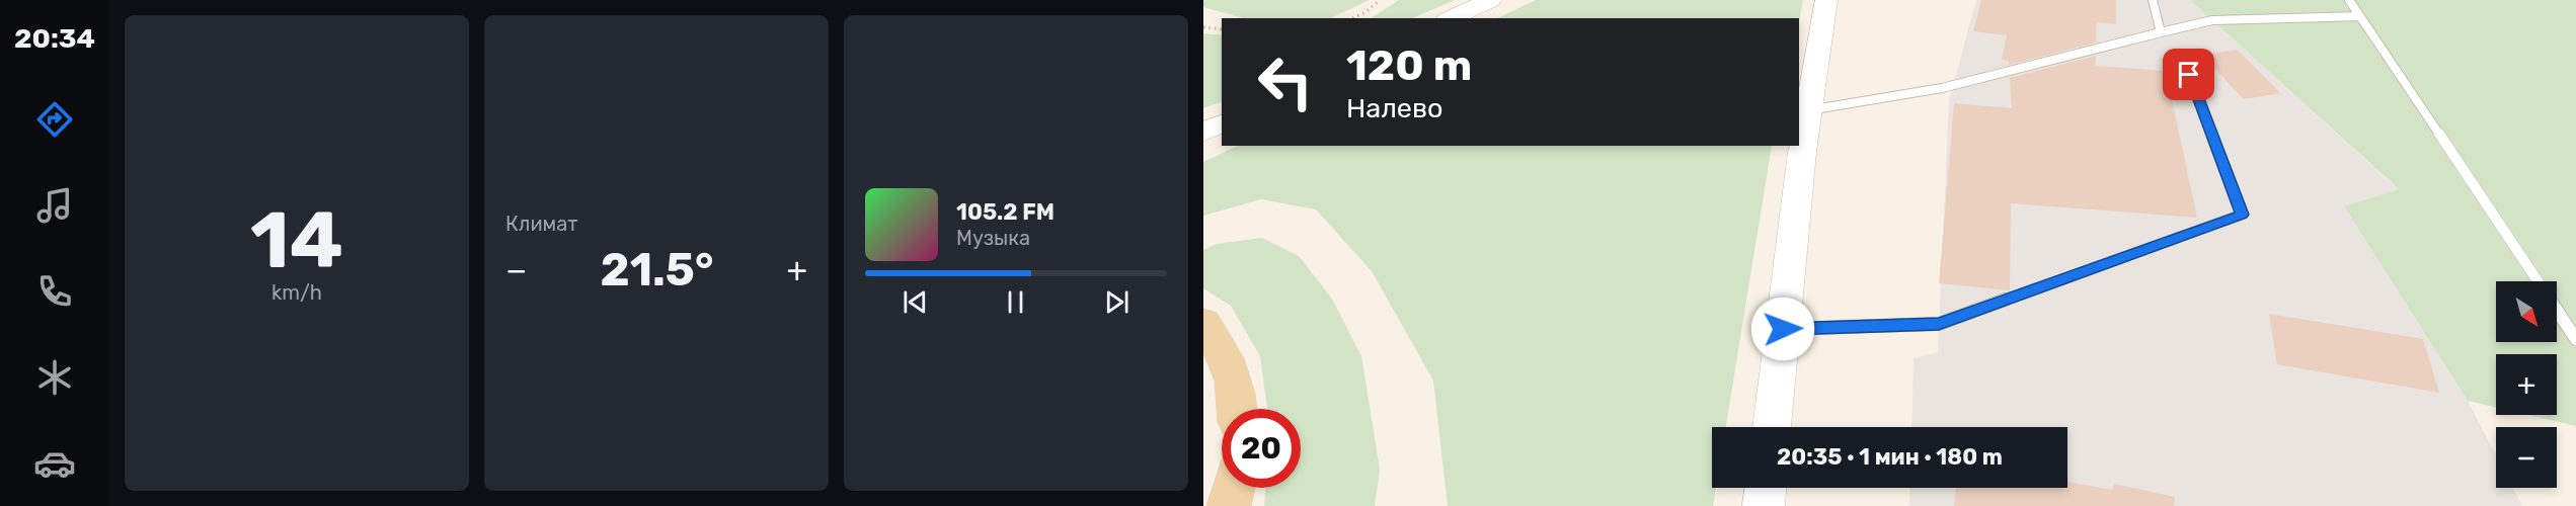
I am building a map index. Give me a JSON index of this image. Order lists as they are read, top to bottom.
{
  "north": "bottom right",
  "page": {
    "tabs": "20:34",
    "tile": [
      ["14", "km/h"],
      "Климат"
    ],
    "turn": ["120 m", "Налево"],
    "song": ["105.2 FM", "Музыка"],
    "heat": ["−", "21.5°", "+"],
    "map_buttons": ["+", "−"],
    "limit": "20",
    "trip": "20:35 · 1 мин · 180 m"
  }
}
